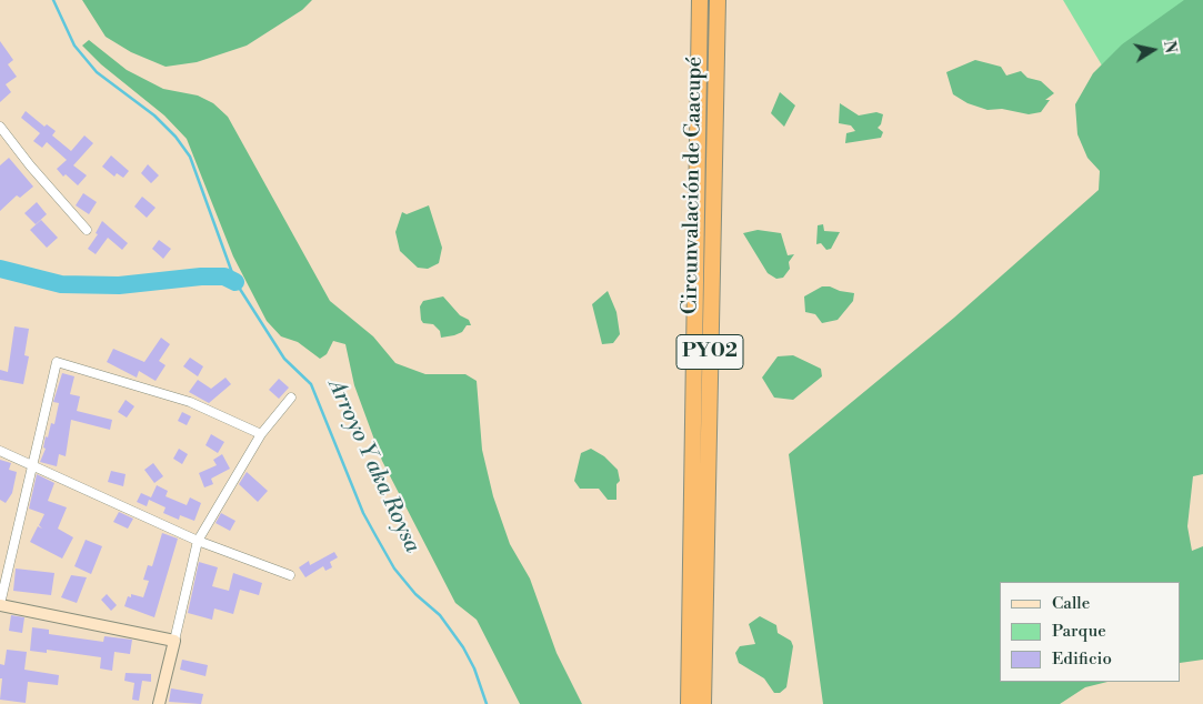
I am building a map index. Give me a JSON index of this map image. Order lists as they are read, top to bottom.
{
  "streets": {
    "highway": ["Circunvalación de Caacupé", "PY02"]
  },
  "water": ["Arroyo Y aka Roysa"],
  "legend": ["Calle", "Parque", "Edificio"],
  "north": "right"
}
